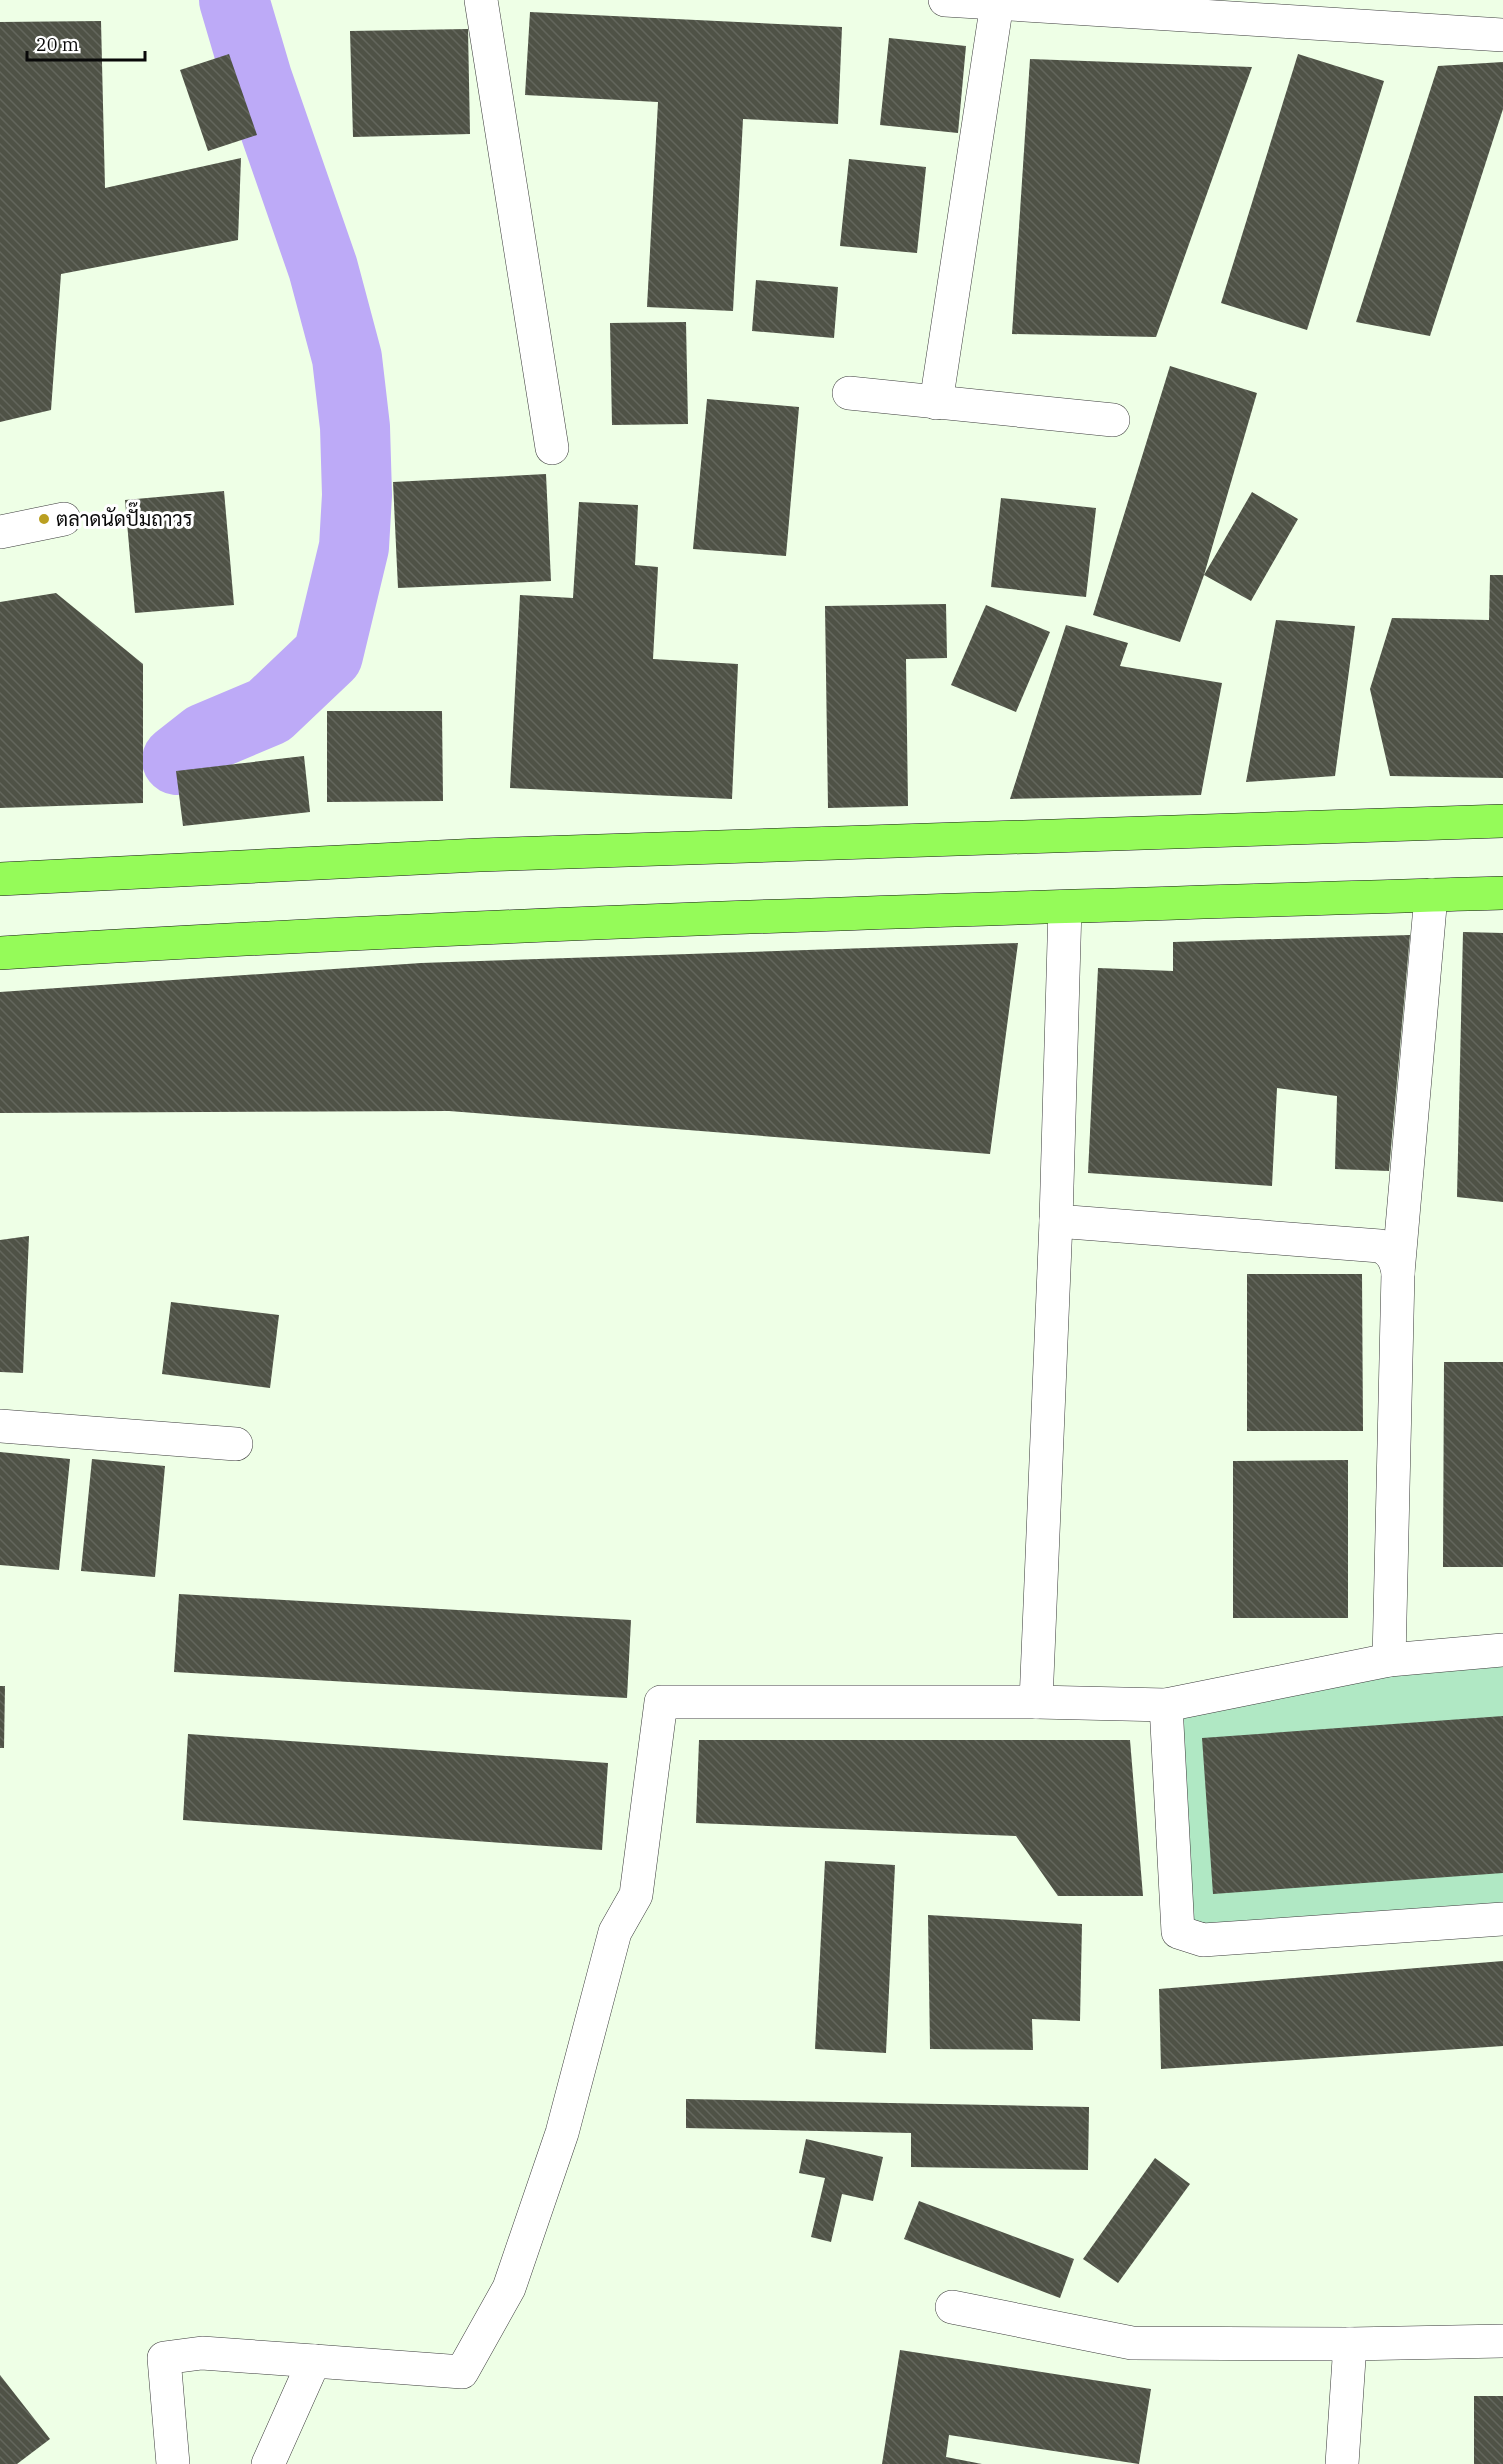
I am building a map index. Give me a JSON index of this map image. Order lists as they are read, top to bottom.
{
  "places": ["ตลาดนัดปั๊มถาวร"],
  "scale_bar": "20 m"
}
